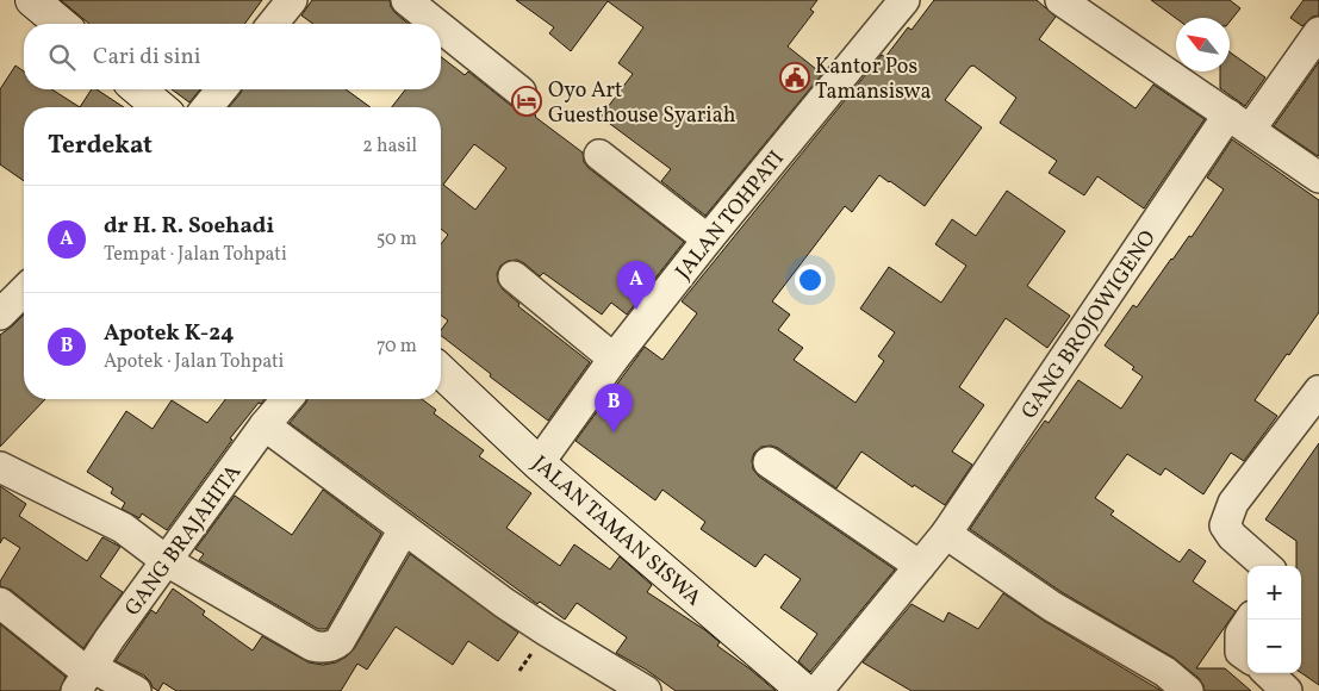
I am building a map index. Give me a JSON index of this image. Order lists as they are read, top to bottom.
{
  "streets": {
    "main road": ["JALAN TAMAN SISWA"],
    "street": ["JALAN TOHPATI", "GANG BROJOWIGENO", "GANG BRAJAHITA"]
  },
  "crossings": [
    ["JALAN TOHPATI", "JALAN TAMAN SISWA"]
  ],
  "places": {
    "public building": ["Kantor Pos Tamansiswa"],
    "hotel": ["Oyo Art Guesthouse Syariah"]
  },
  "north": "top left",
  "page": {
    "search": "Cari di sini",
    "heading": ["Terdekat", "2 hasil"],
    "list": [
      {
        "mark": "A",
        "name": "dr H. R. Soehadi",
        "note": "Tempat · Jalan Tohpati",
        "value": "50 m"
      },
      {
        "mark": "B",
        "name": "Apotek K-24",
        "note": "Apotek · Jalan Tohpati",
        "value": "70 m"
      }
    ],
    "pins": ["A", "B"],
    "map_buttons": ["+", "−"]
  }
}
